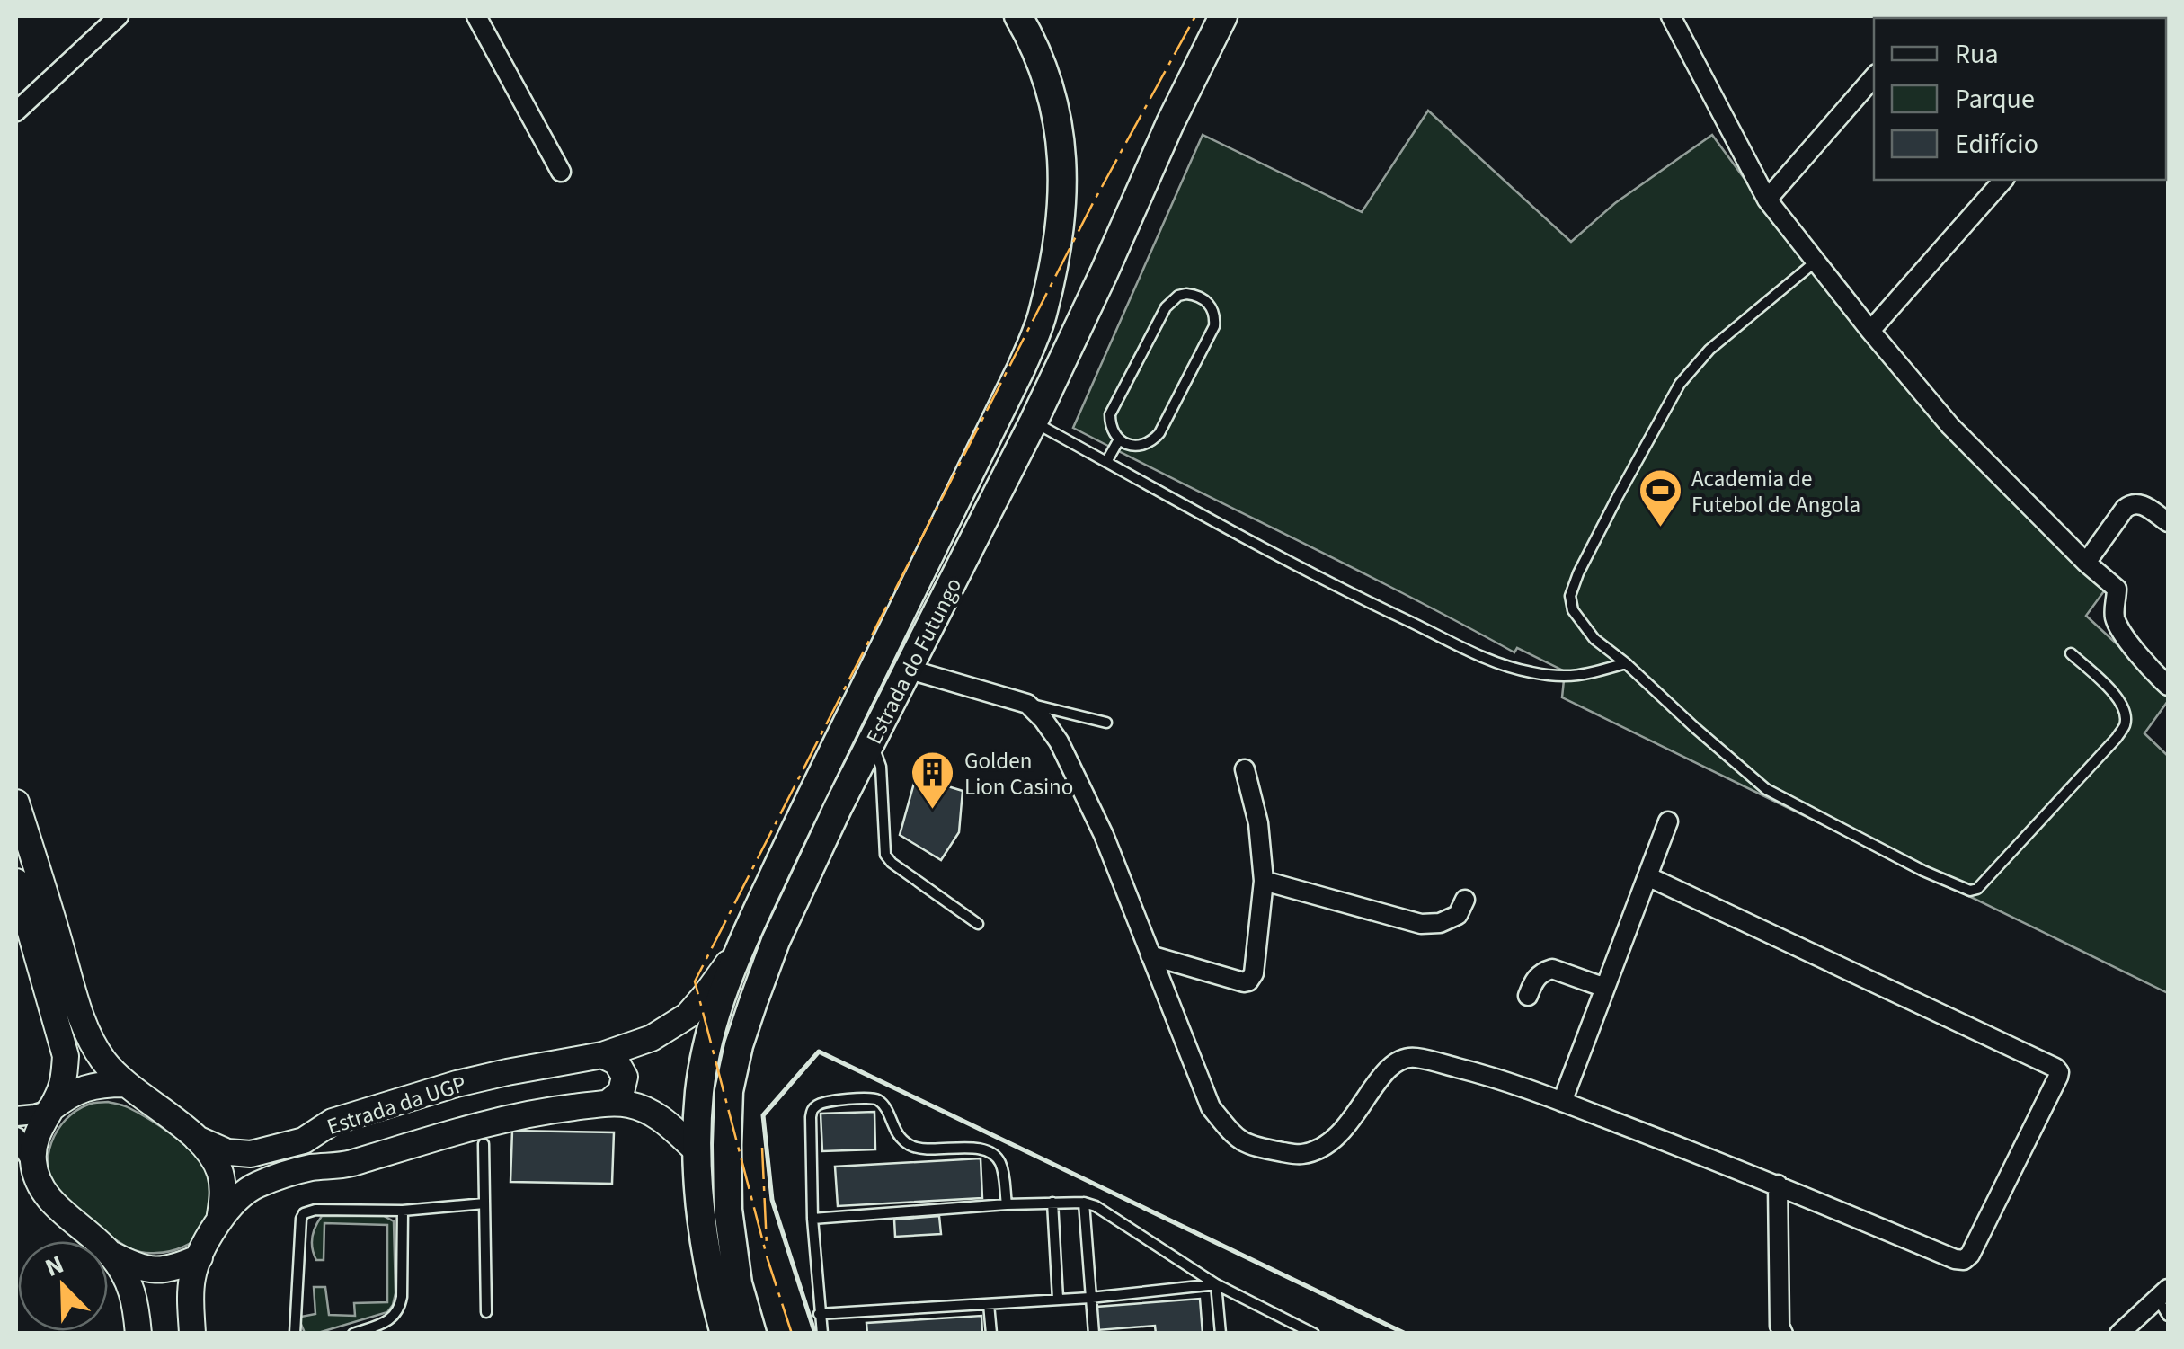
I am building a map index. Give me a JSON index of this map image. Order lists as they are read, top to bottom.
{
  "streets": {
    "main road": ["Estrada do Futungo", "Estrada da UGP"]
  },
  "crossings": [
    ["Estrada do Futungo", "Estrada da UGP"]
  ],
  "places": {
    "sports": ["Academia de Futebol de Angola"],
    "building": ["Golden Lion Casino"]
  },
  "legend": ["Rua", "Parque", "Edifício"],
  "north": "top left"
}
